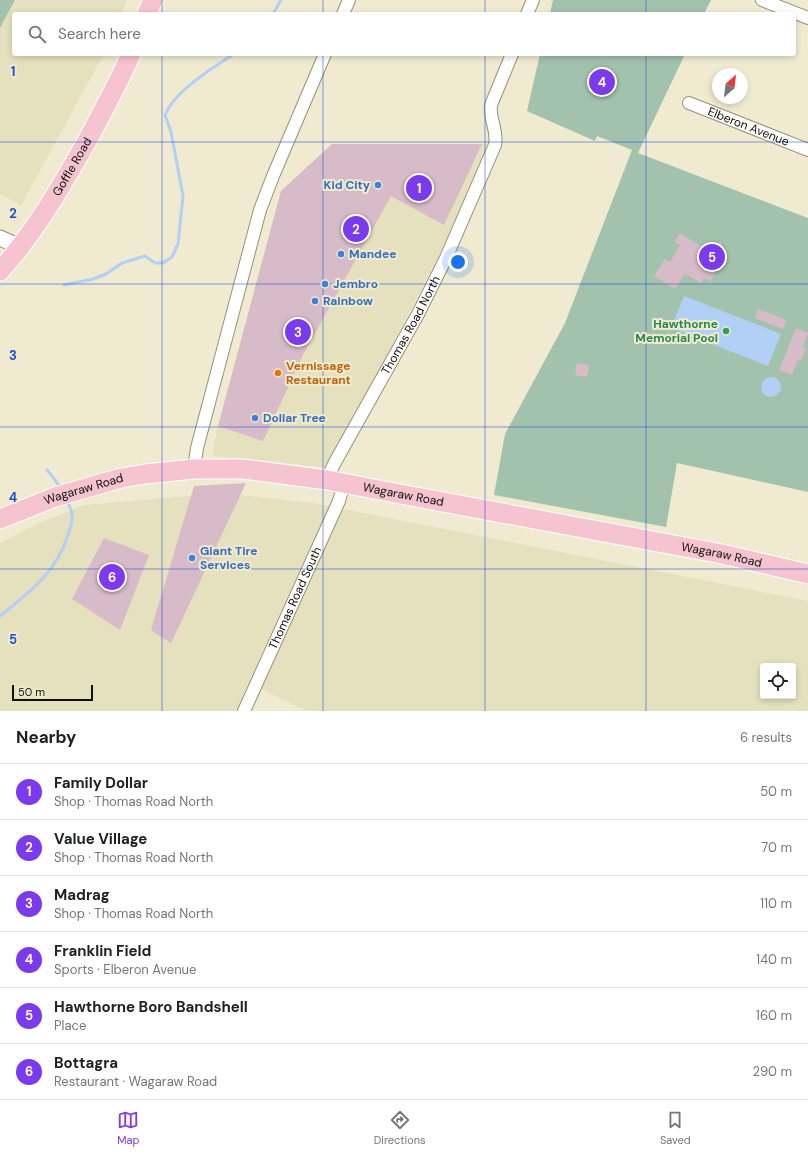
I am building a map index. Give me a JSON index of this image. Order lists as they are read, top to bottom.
{
  "streets": {
    "main road": ["Goffle Road", "Wagaraw Road"],
    "street": ["Elberon Avenue", "Thomas Road North", "Thomas Road South"]
  },
  "crossings": [
    ["Thomas Road North", "Wagaraw Road"],
    ["Thomas Road North", "Thomas Road South"],
    ["Wagaraw Road", "Thomas Road South"]
  ],
  "places": [
    "Kid City",
    "Mandee",
    "Jembro",
    "Rainbow",
    "Hawthorne Memorial Pool",
    "Vernissage Restaurant",
    "Dollar Tree",
    "Giant Tire Services"
  ],
  "scale_bar": "50 m",
  "north": "top right",
  "page": {
    "search": "Search here",
    "pins": [
      "4",
      "1",
      "2",
      "5",
      "3",
      "6"
    ],
    "scale": "50 m",
    "heading": ["Nearby", "6 results"],
    "list": [
      {
        "mark": "1",
        "name": "Family Dollar",
        "note": "Shop · Thomas Road North",
        "value": "50 m"
      },
      {
        "mark": "2",
        "name": "Value Village",
        "note": "Shop · Thomas Road North",
        "value": "70 m"
      },
      {
        "mark": "3",
        "name": "Madrag",
        "note": "Shop · Thomas Road North",
        "value": "110 m"
      },
      {
        "mark": "4",
        "name": "Franklin Field",
        "note": "Sports · Elberon Avenue",
        "value": "140 m"
      },
      {
        "mark": "5",
        "name": "Hawthorne Boro Bandshell",
        "note": "Place",
        "value": "160 m"
      },
      {
        "mark": "6",
        "name": "Bottagra",
        "note": "Restaurant · Wagaraw Road",
        "value": "290 m"
      }
    ],
    "nav": ["Map", "Directions", "Saved"]
  },
  "grid": {
    "rows": [
      "1",
      "2",
      "3",
      "4",
      "5"
    ]
  }
}
